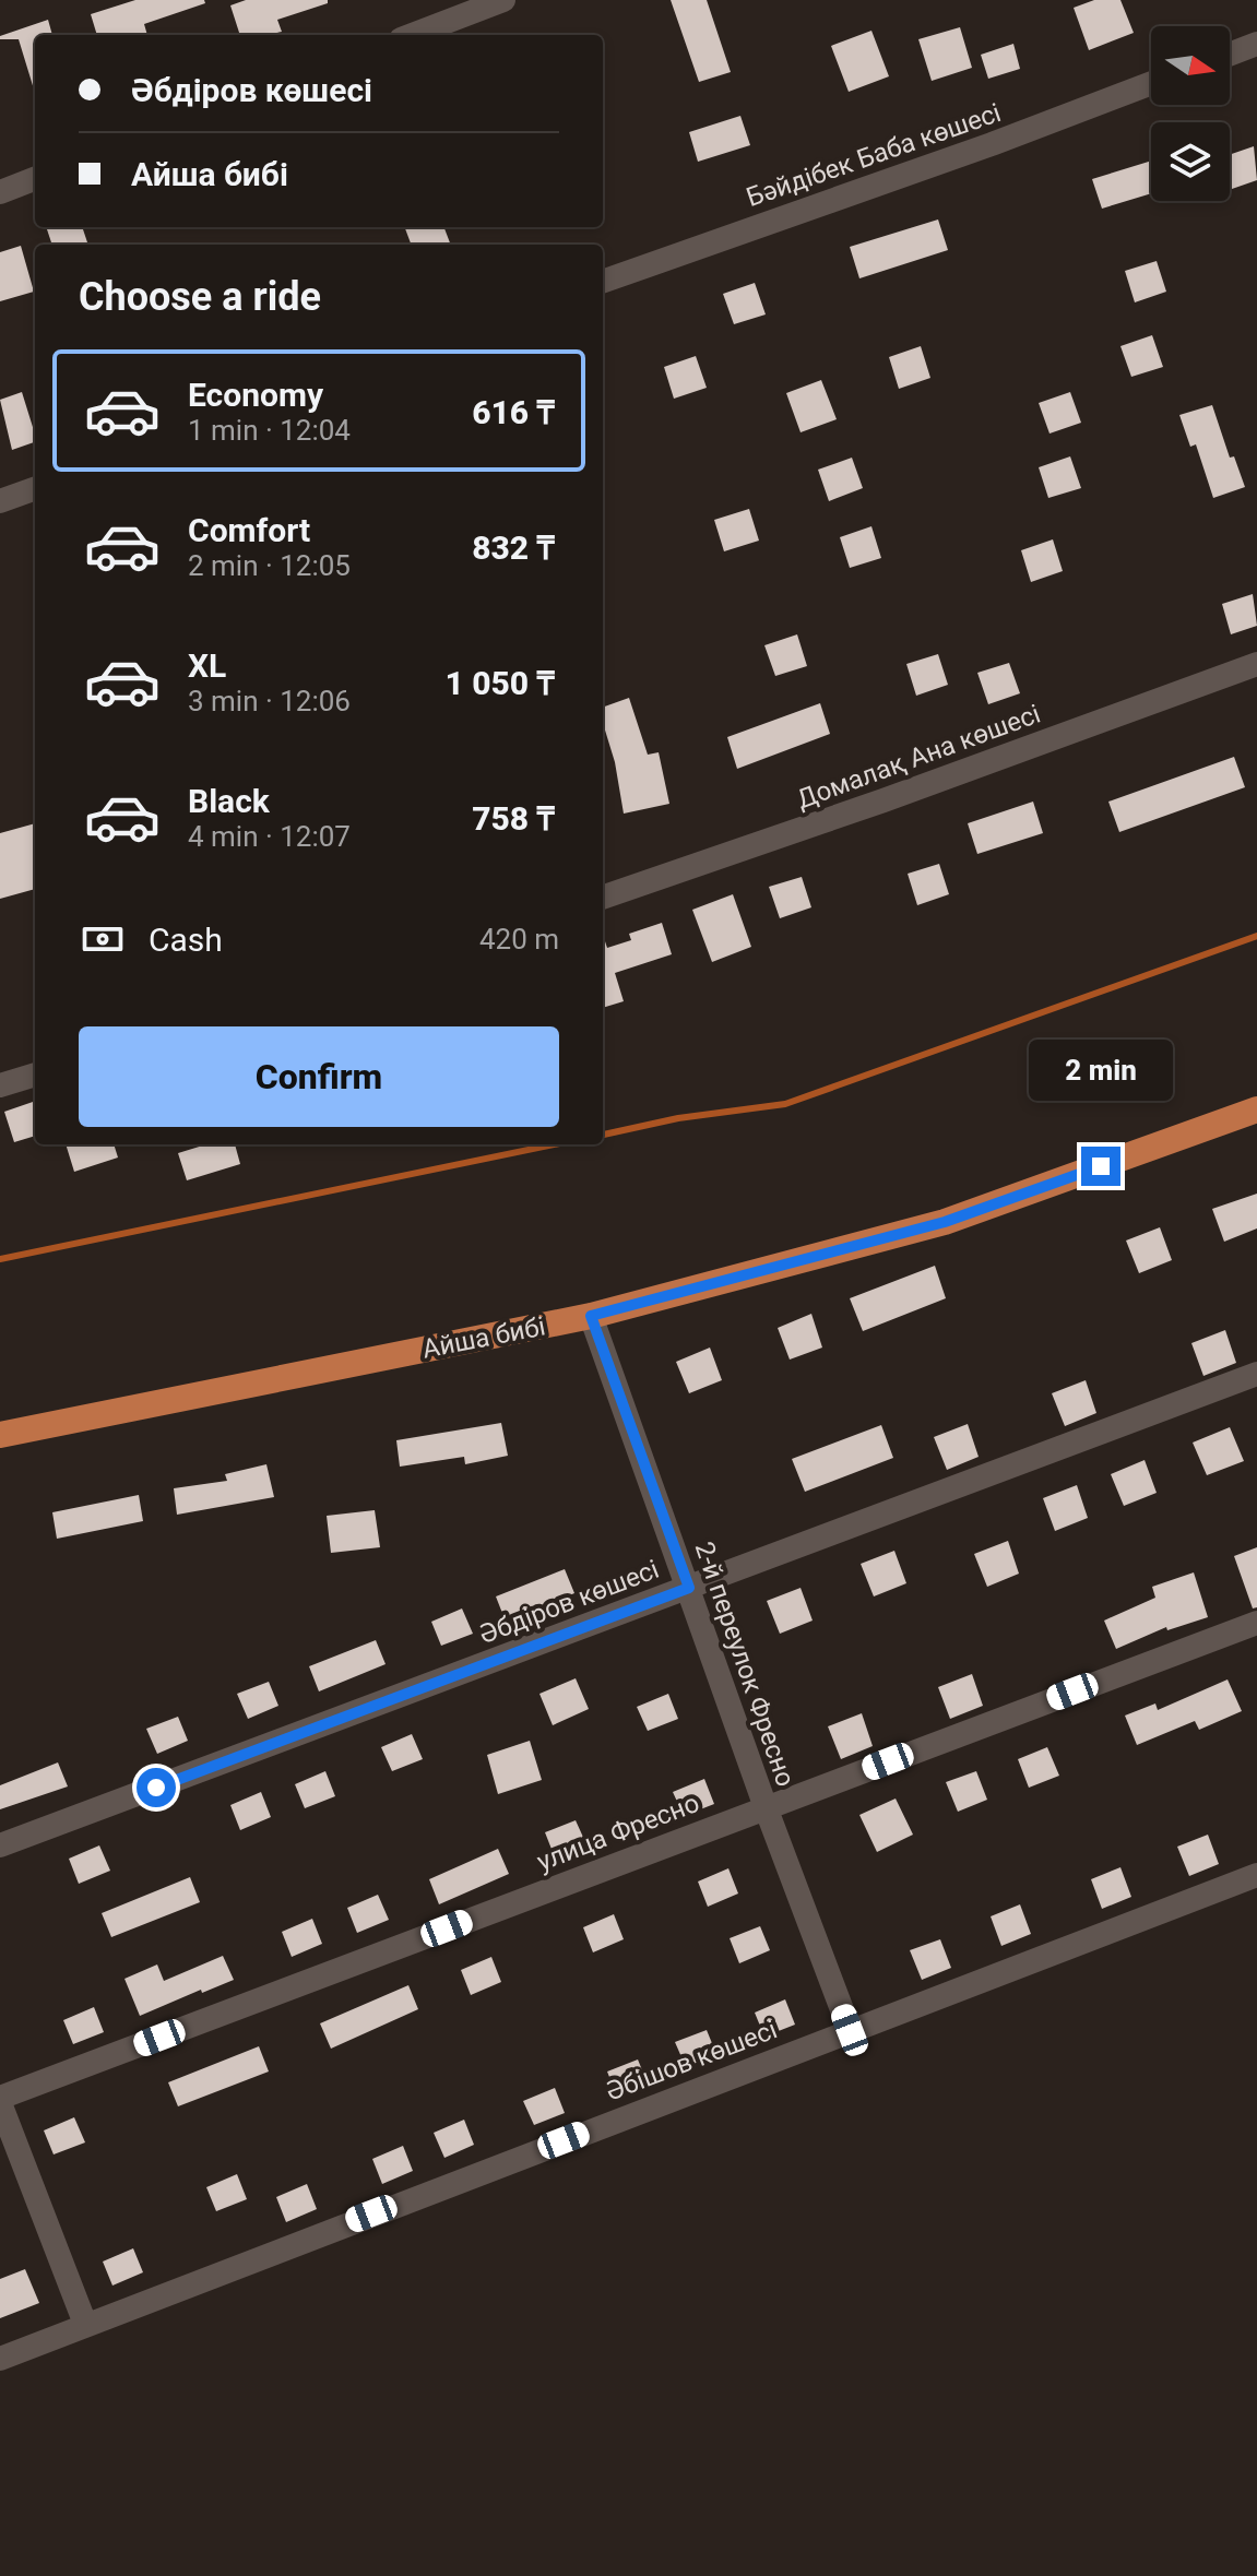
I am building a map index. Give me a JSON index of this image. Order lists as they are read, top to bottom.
{
  "streets": {
    "main road": ["Айша бибі"],
    "street": [
      "Бәйдібек Баба көшесі",
      "Домалақ Ана көшесі",
      "Әбдіров көшесі",
      "2-й переулок Фресно",
      "улица Фресно",
      "Әбішов көшесі"
    ]
  },
  "crossings": [
    ["Айша бибі", "2-й переулок Фресно"],
    ["Әбдіров көшесі", "2-й переулок Фресно"],
    ["2-й переулок Фресно", "улица Фресно"],
    ["2-й переулок Фресно", "Әбішов көшесі"]
  ],
  "north": "right",
  "page": {
    "banner": ["Әбдіров көшесі", "Айша бибі"],
    "heading": "Choose a ride",
    "list": [
      {
        "name": "Economy",
        "note": "1 min · 12:04",
        "value": "616 ₸"
      },
      {
        "name": "Comfort",
        "note": "2 min · 12:05",
        "value": "832 ₸"
      },
      {
        "name": "XL",
        "note": "3 min · 12:06",
        "value": "1 050 ₸"
      },
      {
        "name": "Black",
        "note": "4 min · 12:07",
        "value": "758 ₸"
      }
    ],
    "pay": ["Cash", "420 m"],
    "buttons": "Confirm",
    "bubble": "2 min"
  }
}
